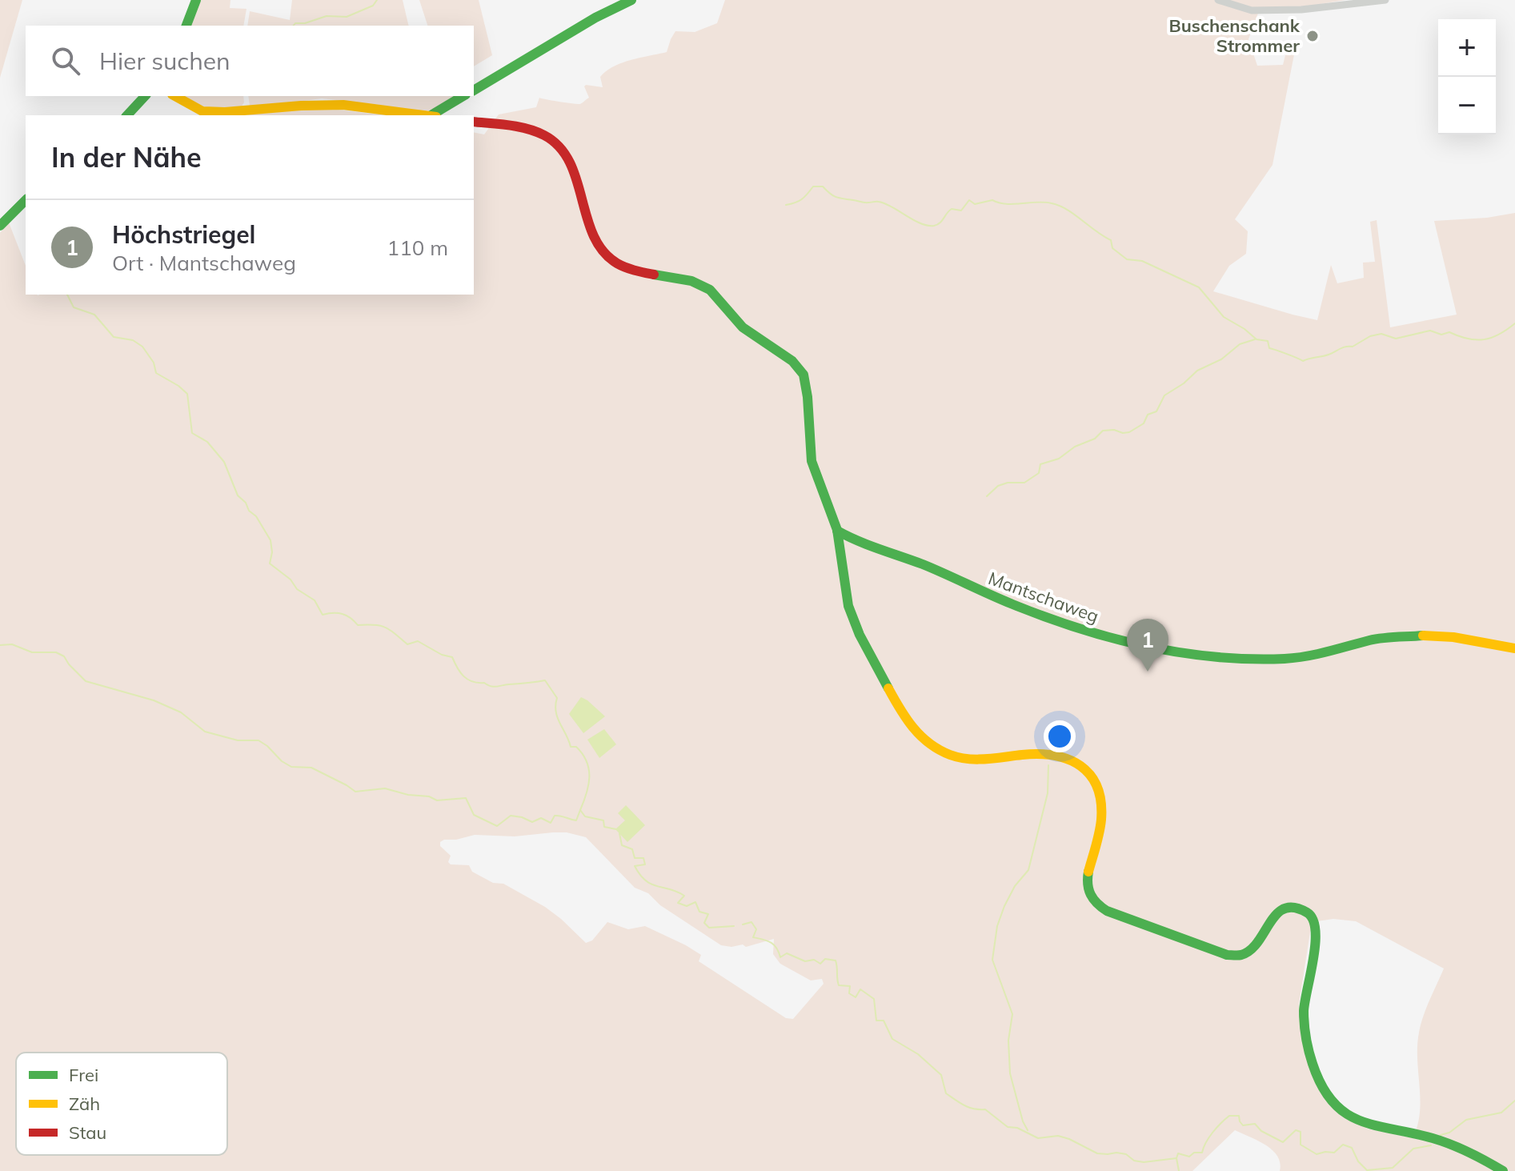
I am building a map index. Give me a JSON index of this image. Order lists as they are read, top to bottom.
{
  "streets": {
    "street": ["Mantschaweg"]
  },
  "places": ["Buschenschank Strommer"],
  "legend": ["Frei", "Zäh", "Stau"],
  "page": {
    "map_buttons": ["+", "−"],
    "search": "Hier suchen",
    "heading": "In der Nähe",
    "list": [
      {
        "mark": "1",
        "name": "Höchstriegel",
        "note": "Ort · Mantschaweg",
        "value": "110 m"
      }
    ],
    "pins": "1"
  }
}
